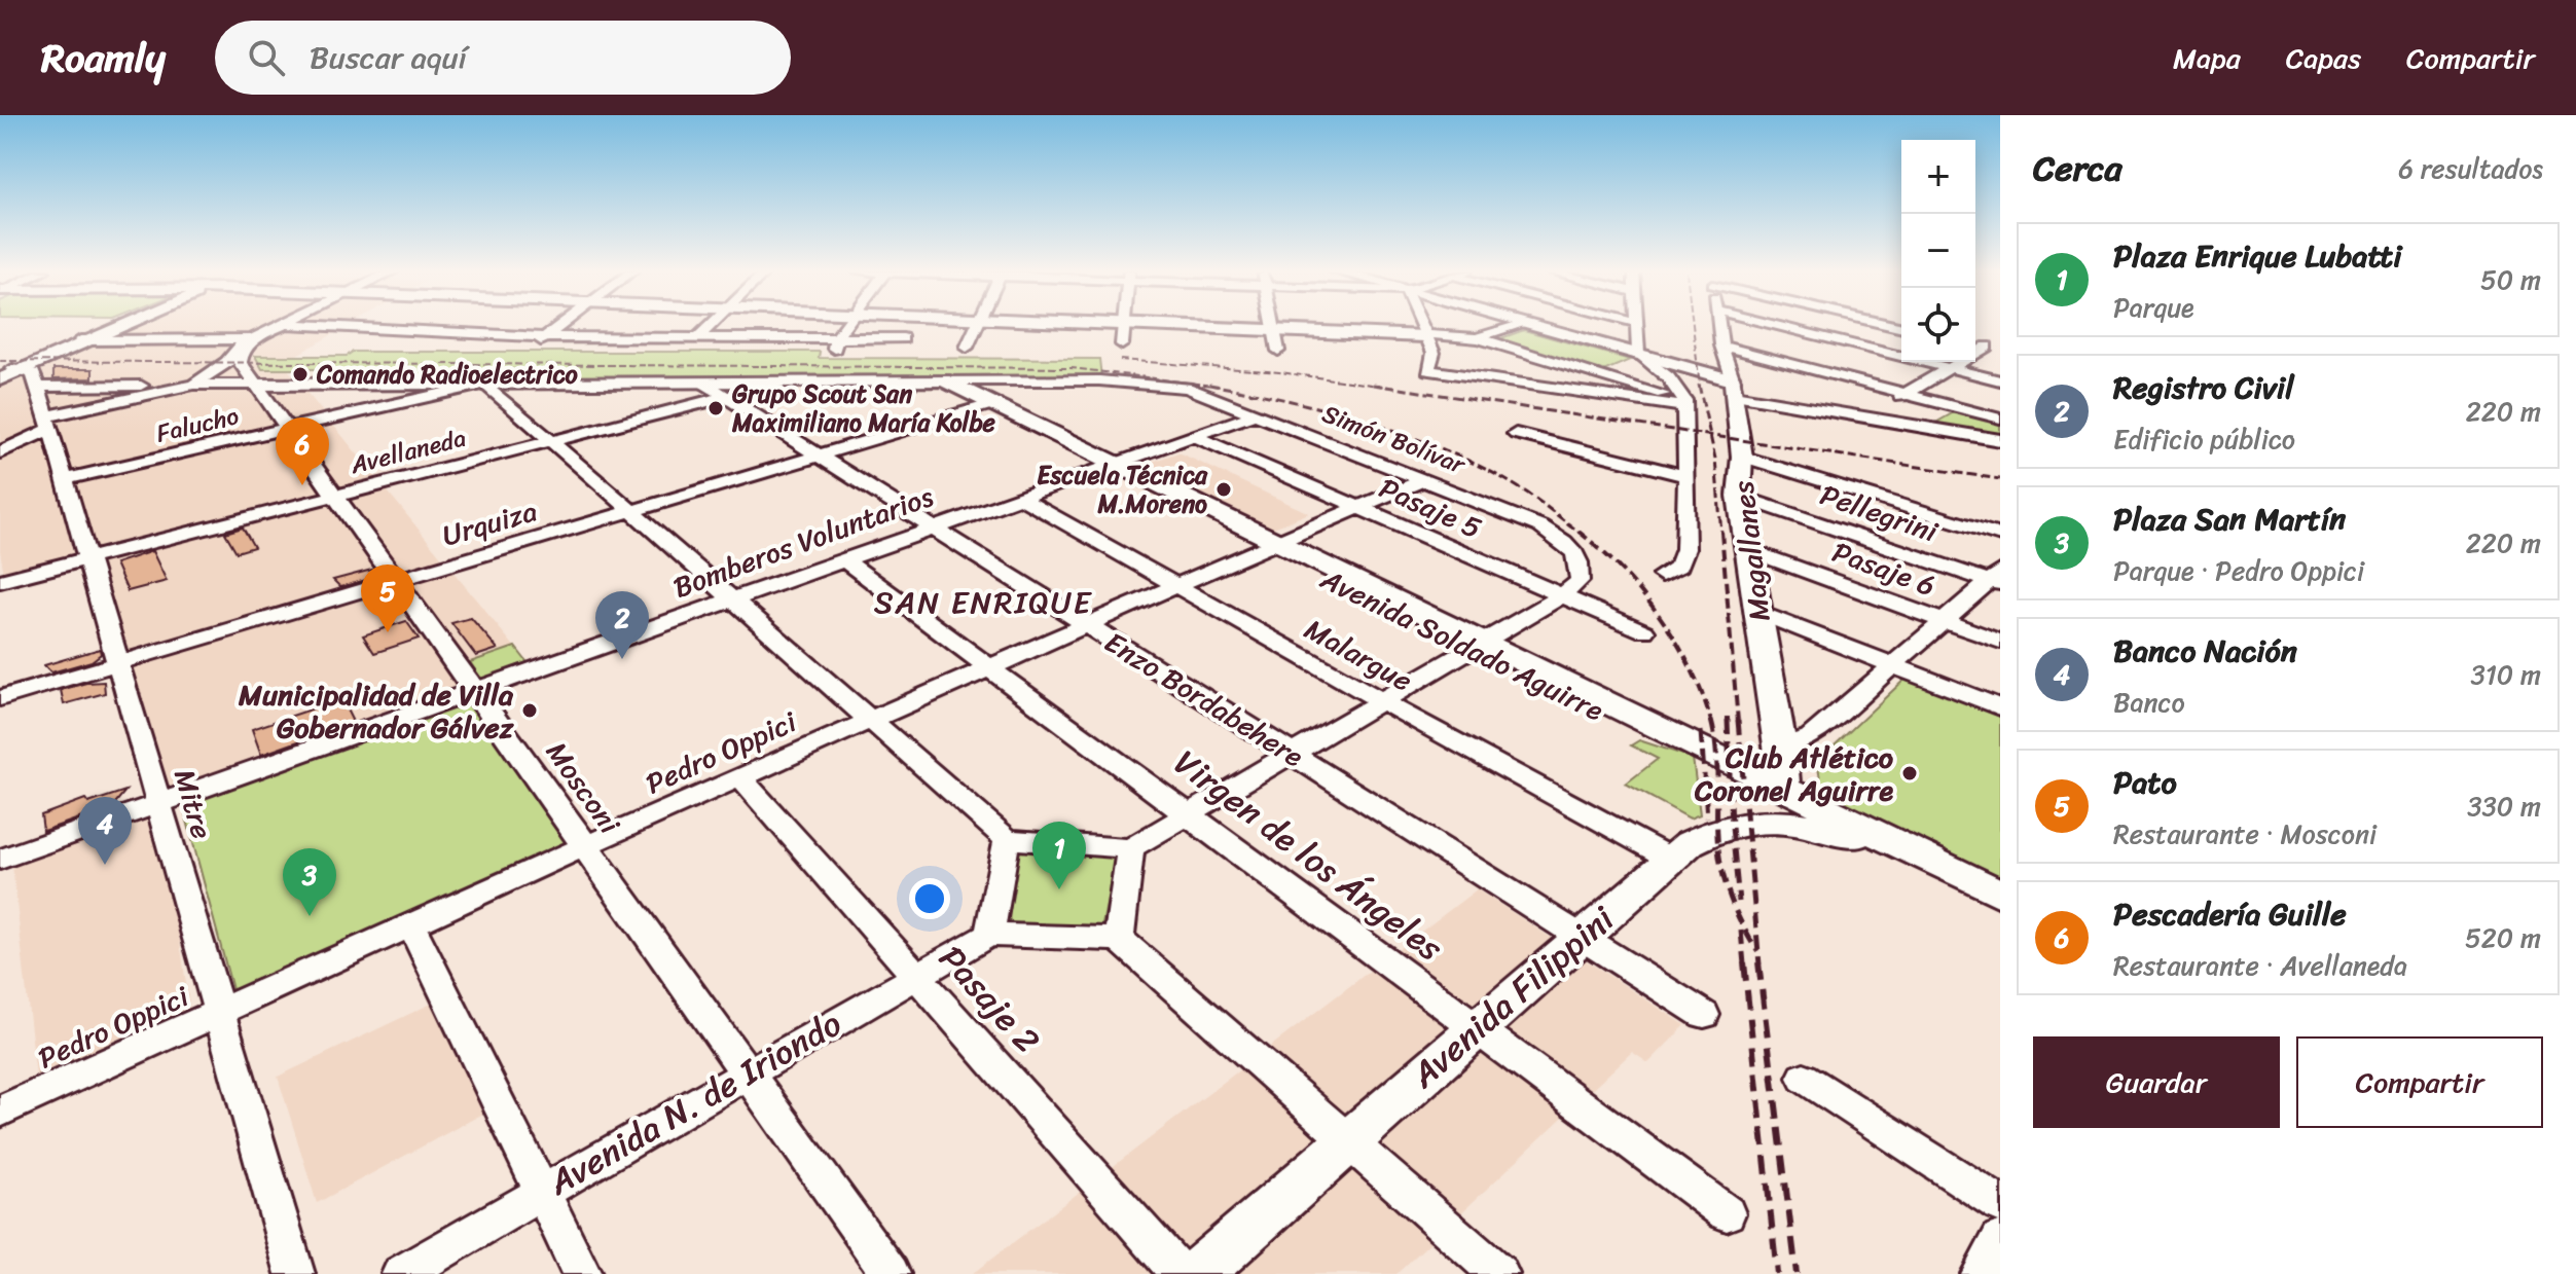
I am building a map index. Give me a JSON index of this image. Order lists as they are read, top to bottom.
{
  "streets": {
    "main road": ["Magallanes", "Avenida Soldado Aguirre", "Avenida Filippini"],
    "street": [
      "Falucho",
      "Simón Bolívar",
      "Avellaneda",
      "Pasaje 5",
      "Pellegrini",
      "Urquiza",
      "Bomberos Voluntarios",
      "Pasaje 6",
      "Malargue",
      "Enzo Bordabehere",
      "Pedro Oppici",
      "Mosconi",
      "Mitre",
      "Virgen de los Ángeles",
      "Pasaje 2",
      "Avenida N. de Iriondo"
    ]
  },
  "crossings": [
    ["Falucho", "Mosconi"],
    ["Falucho", "Mitre"],
    ["Simón Bolívar", "Pasaje 5"],
    ["Simón Bolívar", "Bomberos Voluntarios"],
    ["Simón Bolívar", "Avenida Soldado Aguirre"],
    ["Simón Bolívar", "Pedro Oppici"],
    ["Avellaneda", "Enzo Bordabehere"],
    ["Avellaneda", "Mosconi"],
    ["Avellaneda", "Mitre"],
    ["Pasaje 5", "Bomberos Voluntarios"],
    ["Pasaje 5", "Pedro Oppici"],
    ["Pellegrini", "Magallanes"],
    ["Urquiza", "Avenida Soldado Aguirre"],
    ["Urquiza", "Enzo Bordabehere"],
    ["Urquiza", "Mosconi"],
    ["Urquiza", "Mitre"],
    ["Bomberos Voluntarios", "Avenida Soldado Aguirre"],
    ["Bomberos Voluntarios", "Malargue"],
    ["Bomberos Voluntarios", "Enzo Bordabehere"],
    ["Bomberos Voluntarios", "Mosconi"],
    ["Bomberos Voluntarios", "Mitre"],
    ["Bomberos Voluntarios", "Virgen de los Ángeles"],
    ["Magallanes", "Pasaje 6"],
    ["Magallanes", "Avenida Soldado Aguirre"],
    ["Avenida Soldado Aguirre", "Pedro Oppici"],
    ["Avenida Soldado Aguirre", "Avenida Filippini"],
    ["Malargue", "Pedro Oppici"],
    ["Malargue", "Avenida Filippini"],
    ["Enzo Bordabehere", "Pedro Oppici"],
    ["Enzo Bordabehere", "Avenida Filippini"],
    ["Pedro Oppici", "Mosconi"],
    ["Pedro Oppici", "Mitre"],
    ["Pedro Oppici", "Virgen de los Ángeles"],
    ["Pedro Oppici", "Pasaje 2"],
    ["Mosconi", "Avenida N. de Iriondo"],
    ["Virgen de los Ángeles", "Avenida Filippini"],
    ["Pasaje 2", "Avenida N. de Iriondo"]
  ],
  "districts": ["SAN ENRIQUE"],
  "places": [
    "Comando Radioelectrico",
    "Grupo Scout San Maximiliano María Kolbe",
    "Escuela Técnica M.Moreno",
    "Municipalidad de Villa Gobernador Gálvez",
    "Club Atlético Coronel Aguirre"
  ],
  "page": {
    "header": "Roamly",
    "search": "Buscar aquí",
    "nav": ["Mapa", "Capas", "Compartir"],
    "heading": ["Cerca", "6 resultados"],
    "map_buttons": ["+", "−"],
    "list": [
      {
        "mark": "1",
        "name": "Plaza Enrique Lubatti",
        "note": "Parque",
        "value": "50 m"
      },
      {
        "mark": "2",
        "name": "Registro Civil",
        "note": "Edificio público",
        "value": "220 m"
      },
      {
        "mark": "3",
        "name": "Plaza San Martín",
        "note": "Parque · Pedro Oppici",
        "value": "220 m"
      },
      {
        "mark": "4",
        "name": "Banco Nación",
        "note": "Banco",
        "value": "310 m"
      },
      {
        "mark": "5",
        "name": "Pato",
        "note": "Restaurante · Mosconi",
        "value": "330 m"
      },
      {
        "mark": "6",
        "name": "Pescadería Guille",
        "note": "Restaurante · Avellaneda",
        "value": "520 m"
      }
    ],
    "pins": [
      "6",
      "5",
      "2",
      "4",
      "1",
      "3"
    ],
    "buttons": ["Guardar", "Compartir"]
  }
}
